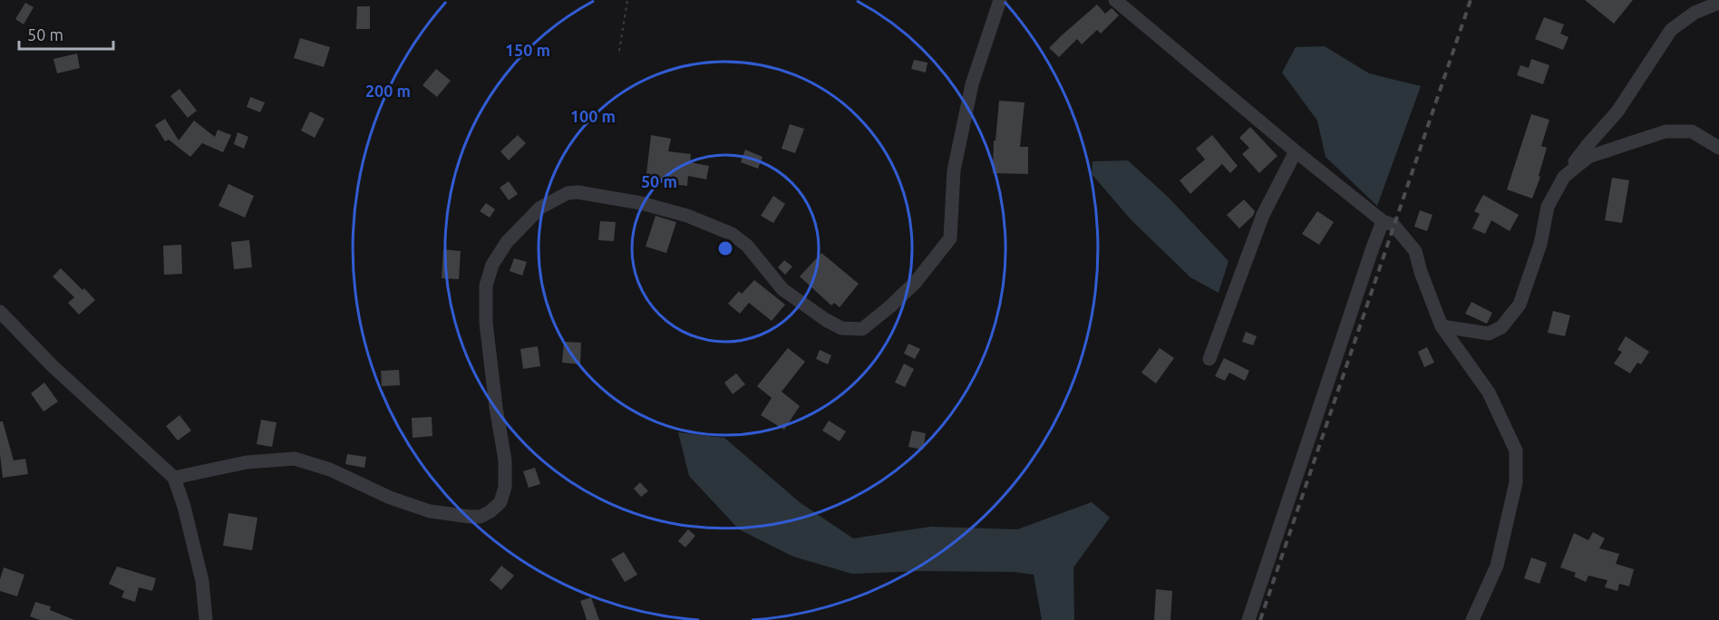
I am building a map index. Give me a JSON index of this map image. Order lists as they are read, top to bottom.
{
  "scale_bar": "50 m",
  "rings": [
    "150 m",
    "200 m",
    "100 m",
    "50 m"
  ]
}
